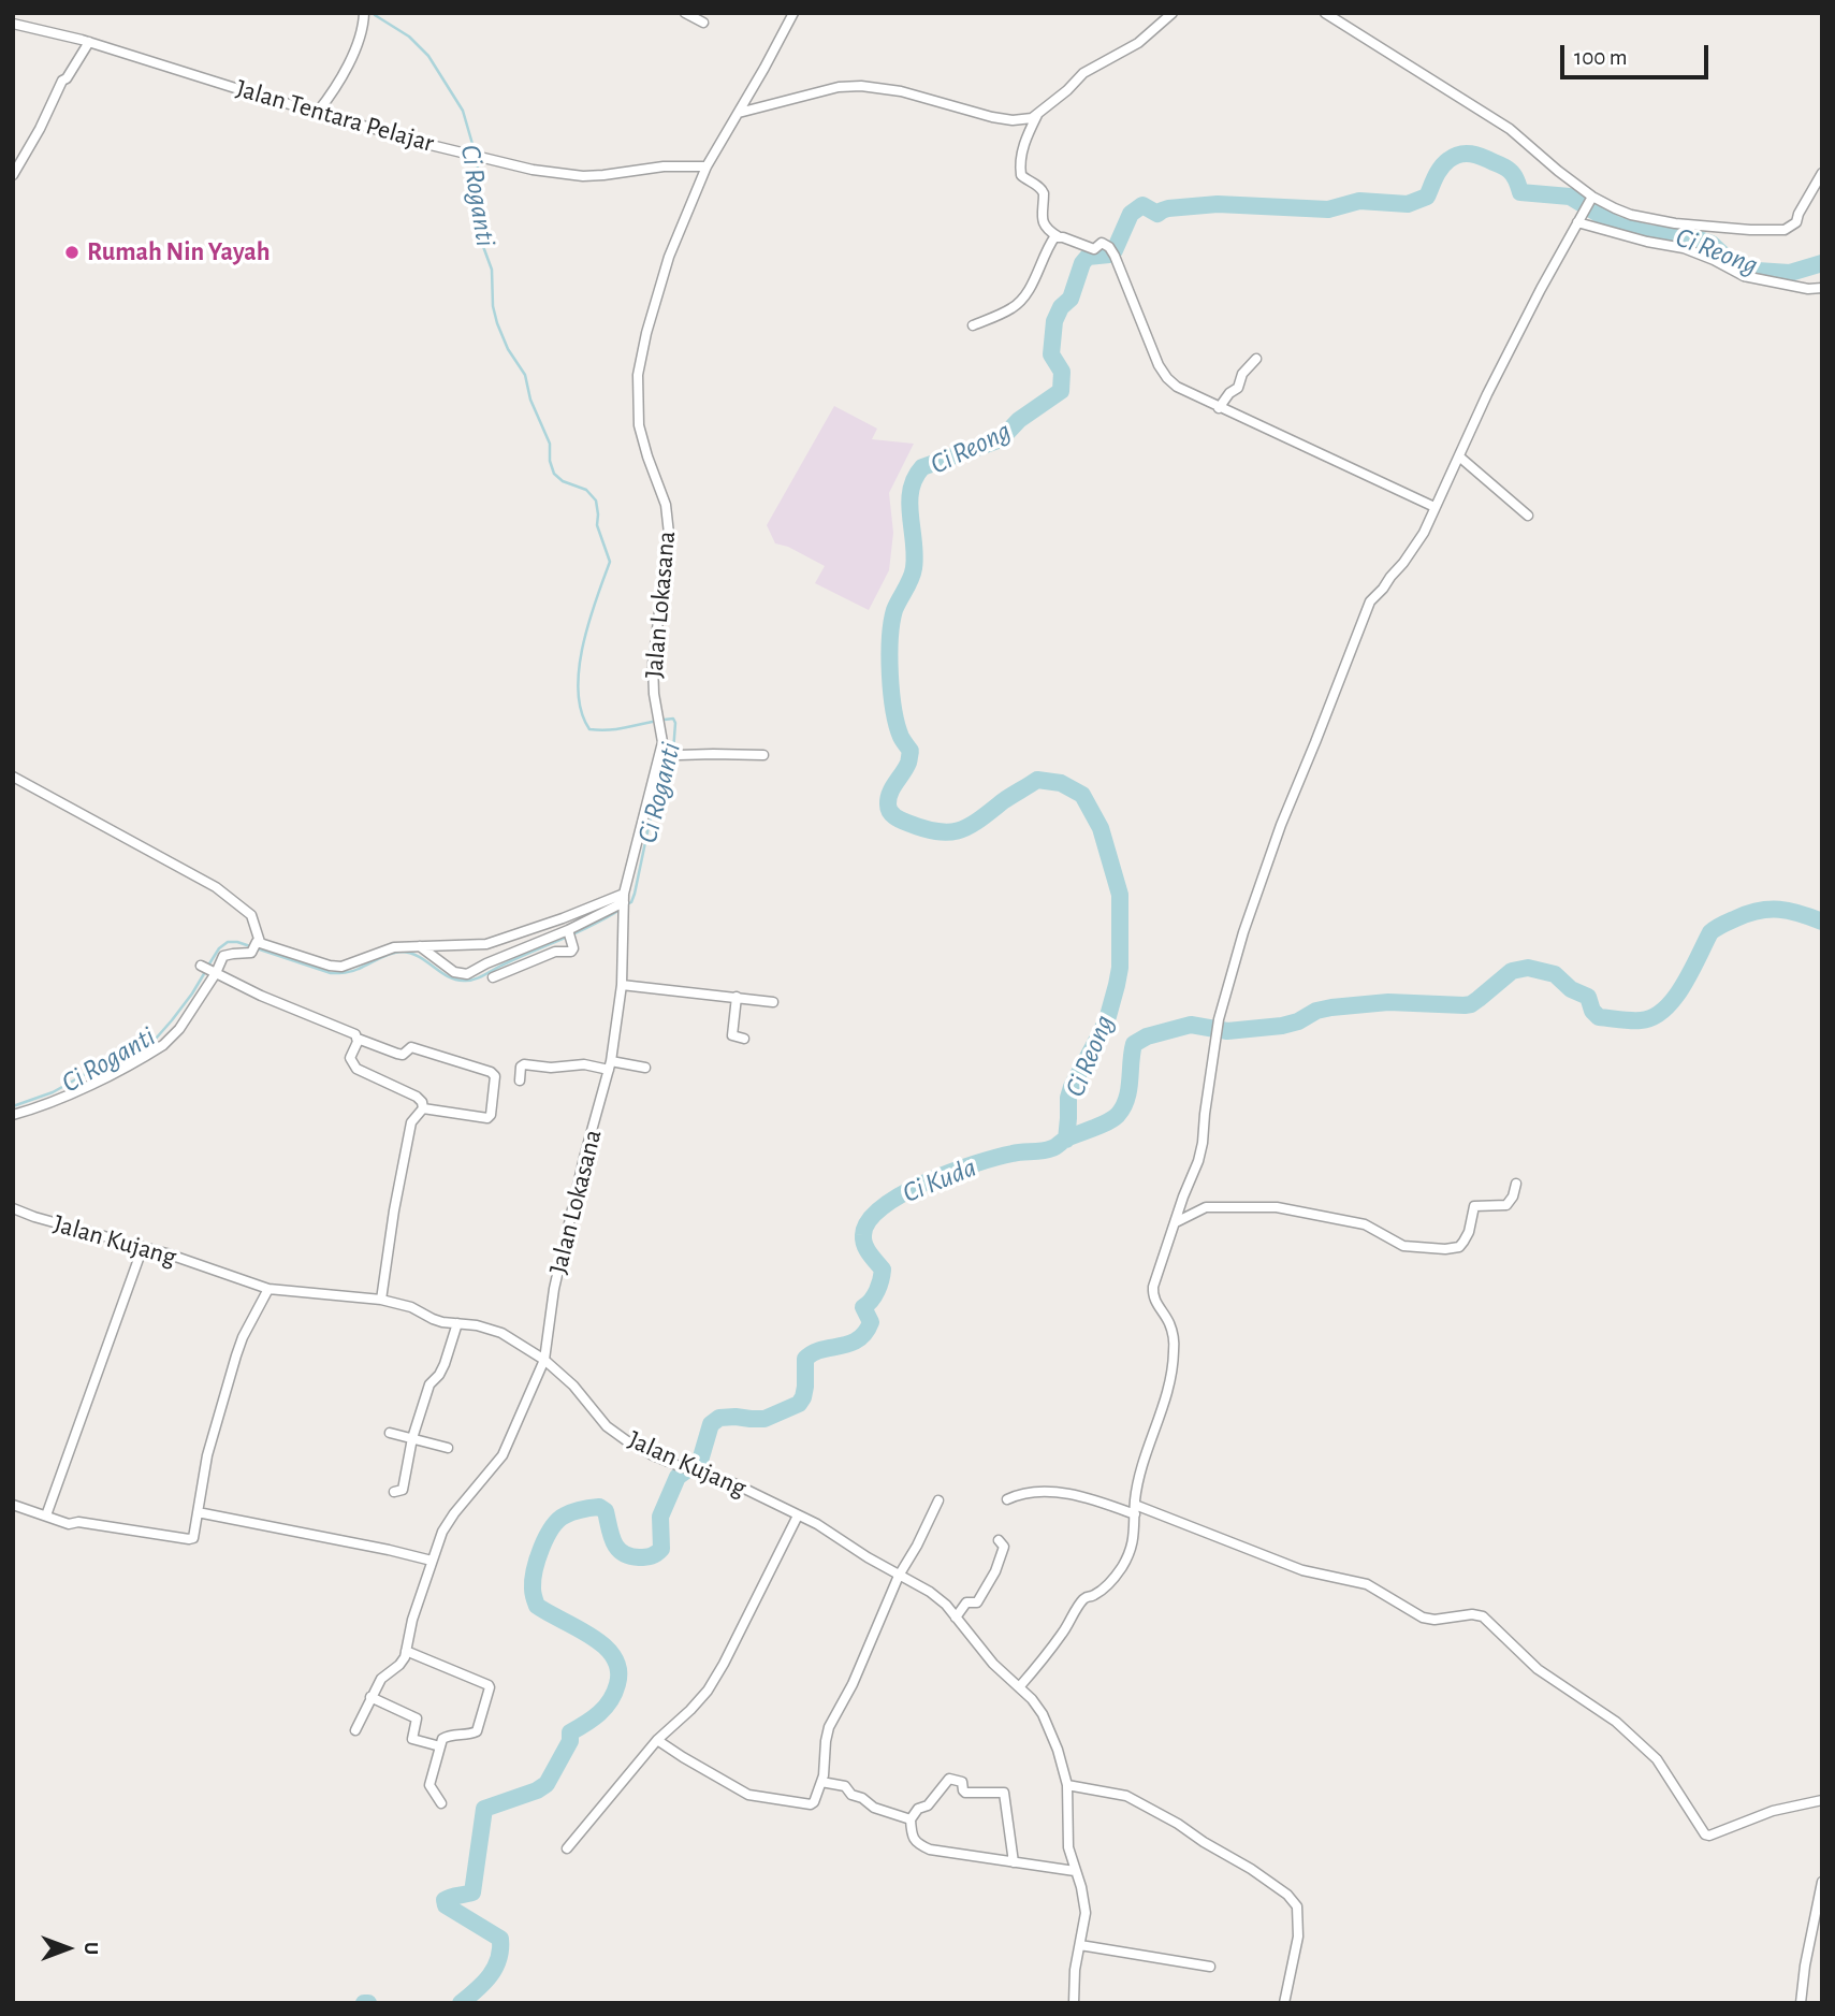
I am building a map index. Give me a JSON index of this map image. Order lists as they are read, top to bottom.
{
  "streets": {
    "street": ["Jalan Tentara Pelajar", "Jalan Lokasana", "Jalan Kujang"]
  },
  "crossings": [
    ["Jalan Tentara Pelajar", "Jalan Lokasana"],
    ["Jalan Lokasana", "Jalan Kujang"]
  ],
  "water": ["Ci Roganti", "Ci Reong", "Ci Kuda"],
  "places": ["Rumah Nin Yayah"],
  "scale_bar": "100 m",
  "north": "right"
}
